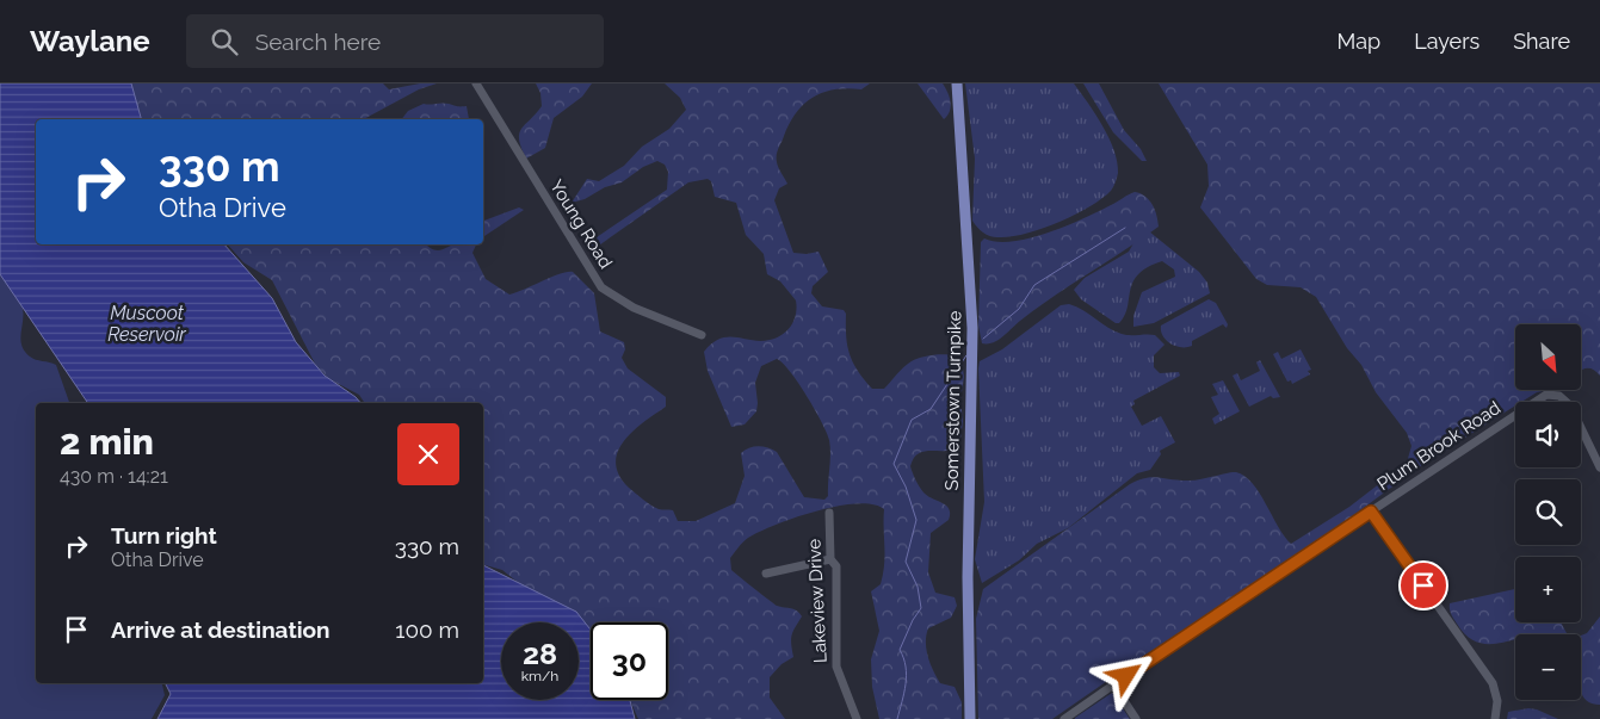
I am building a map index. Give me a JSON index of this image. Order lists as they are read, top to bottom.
{
  "streets": {
    "main road": ["Somerstown Turnpike"],
    "street": ["Young Road", "Plum Brook Road", "Lakeview Drive"]
  },
  "water": ["Muscoot Reservoir"],
  "north": "bottom right",
  "page": {
    "header": "Waylane",
    "search": "Search here",
    "nav": ["Map", "Layers", "Share"],
    "turn": ["330 m", "Otha Drive"],
    "map_buttons": ["+", "−"],
    "heading": ["2 min", "430 m · 14:21"],
    "list": [
      {
        "name": "Turn right",
        "note": "Otha Drive",
        "value": "330 m"
      },
      {
        "name": "Arrive at destination",
        "value": "100 m"
      }
    ],
    "speed": "28 km/h",
    "limit": "30"
  }
}
